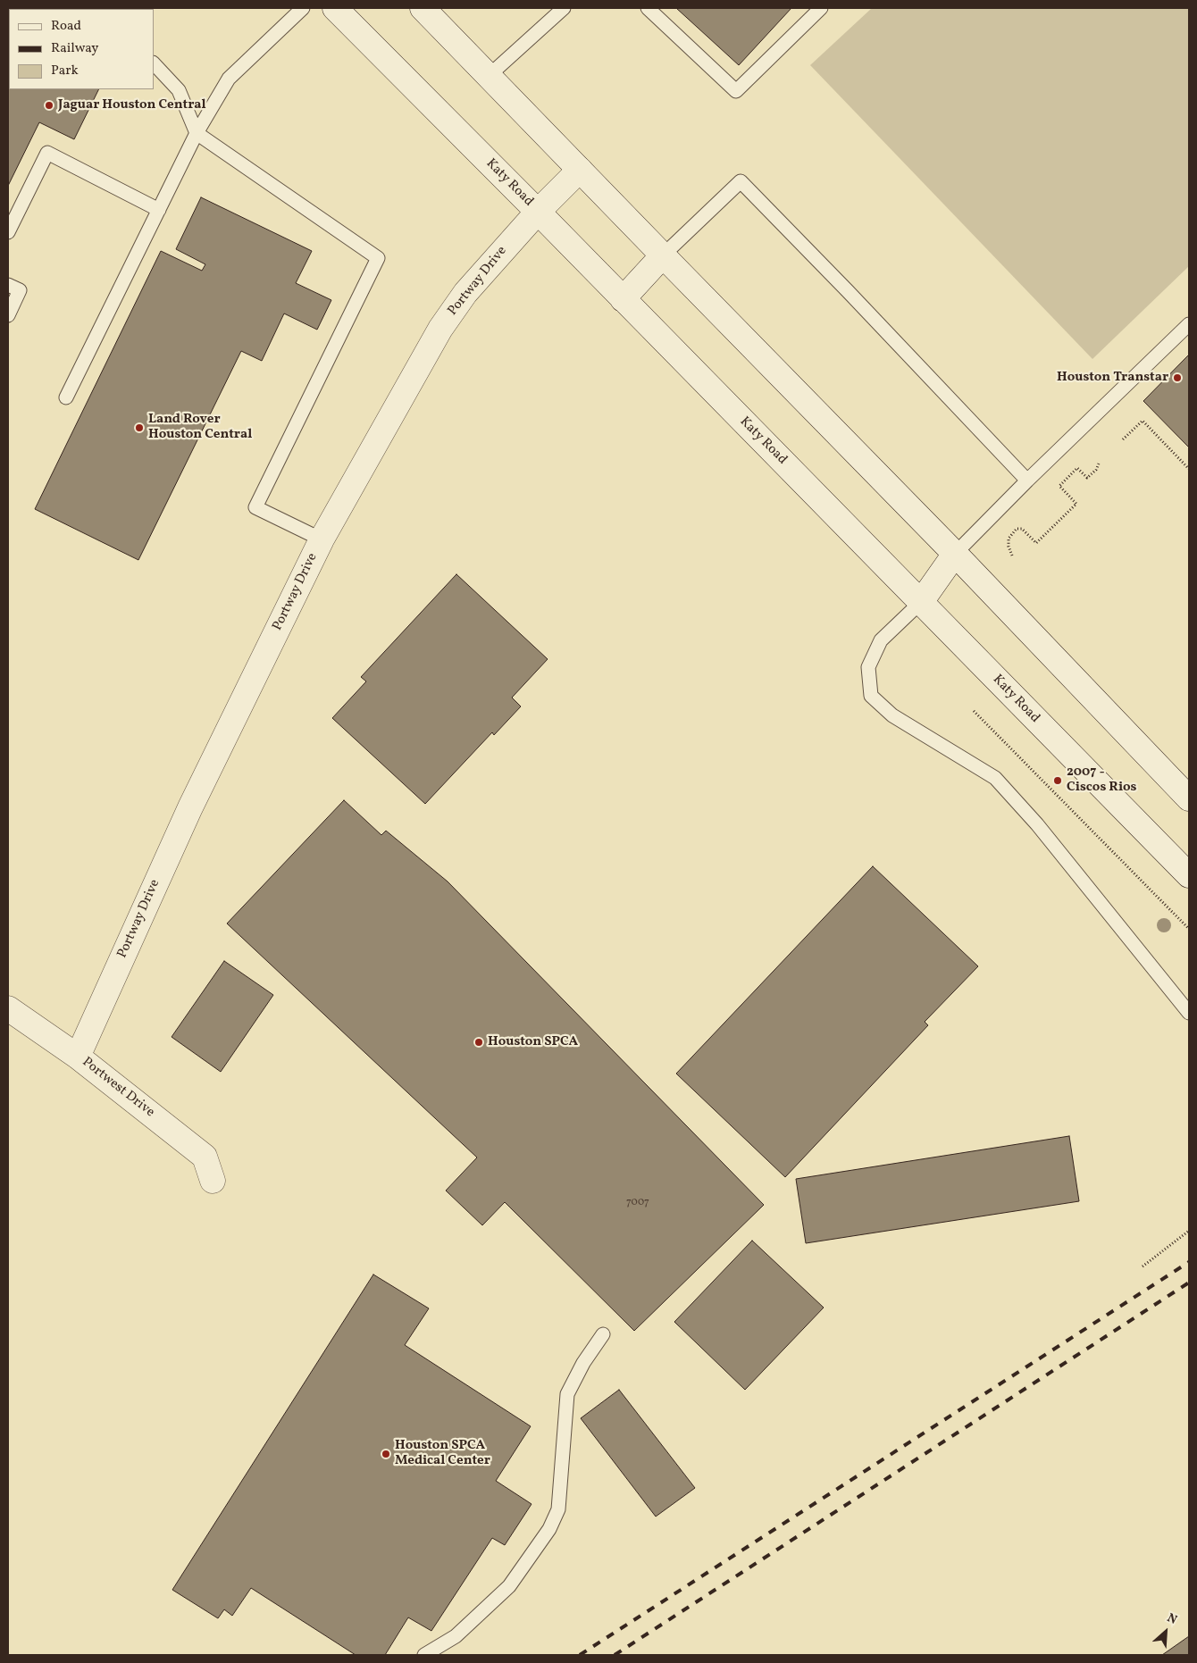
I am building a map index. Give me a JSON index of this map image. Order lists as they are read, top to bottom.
{
  "streets": {
    "main road": ["Katy Road", "Portway Drive", "Portwest Drive"]
  },
  "crossings": [
    ["Katy Road", "Portway Drive"],
    ["Portway Drive", "Portwest Drive"]
  ],
  "places": [
    "Jaguar Houston Central",
    "Houston Transtar",
    "Land Rover Houston Central",
    "2007 - Ciscos Rios",
    "Houston SPCA",
    "Houston SPCA Medical Center"
  ],
  "house_numbers": ["7007"],
  "legend": ["Road", "Railway", "Park"],
  "north": "top right"
}
